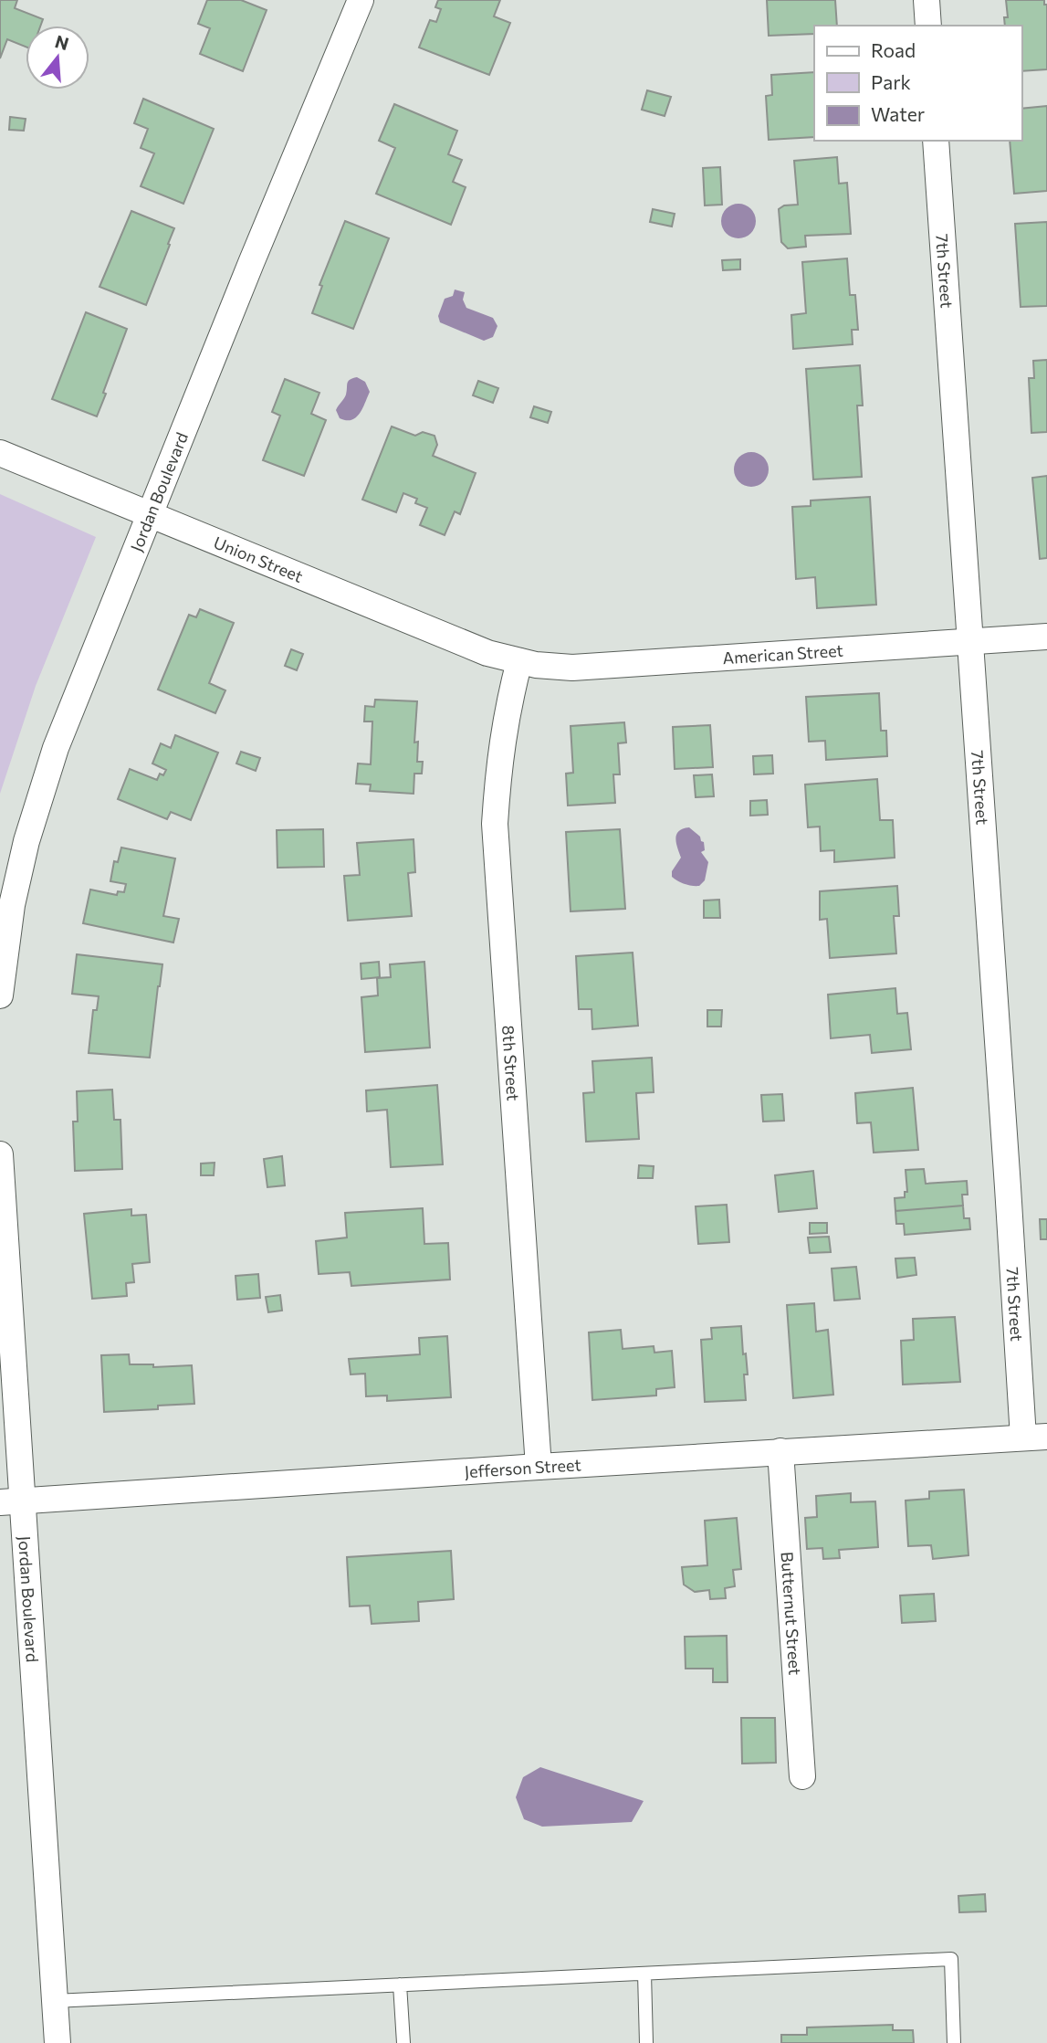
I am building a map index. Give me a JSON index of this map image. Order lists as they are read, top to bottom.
{
  "streets": {
    "street": [
      "7th Street",
      "Jordan Boulevard",
      "Union Street",
      "American Street",
      "8th Street",
      "Jefferson Street",
      "Butternut Street"
    ]
  },
  "crossings": [
    ["7th Street", "American Street"],
    ["7th Street", "Jefferson Street"],
    ["Jordan Boulevard", "Union Street"],
    ["Jordan Boulevard", "Jefferson Street"],
    ["Union Street", "American Street"],
    ["Union Street", "8th Street"],
    ["American Street", "8th Street"],
    ["8th Street", "Jefferson Street"],
    ["Jefferson Street", "Butternut Street"]
  ],
  "legend": ["Road", "Park", "Water"],
  "north": "top"
}
